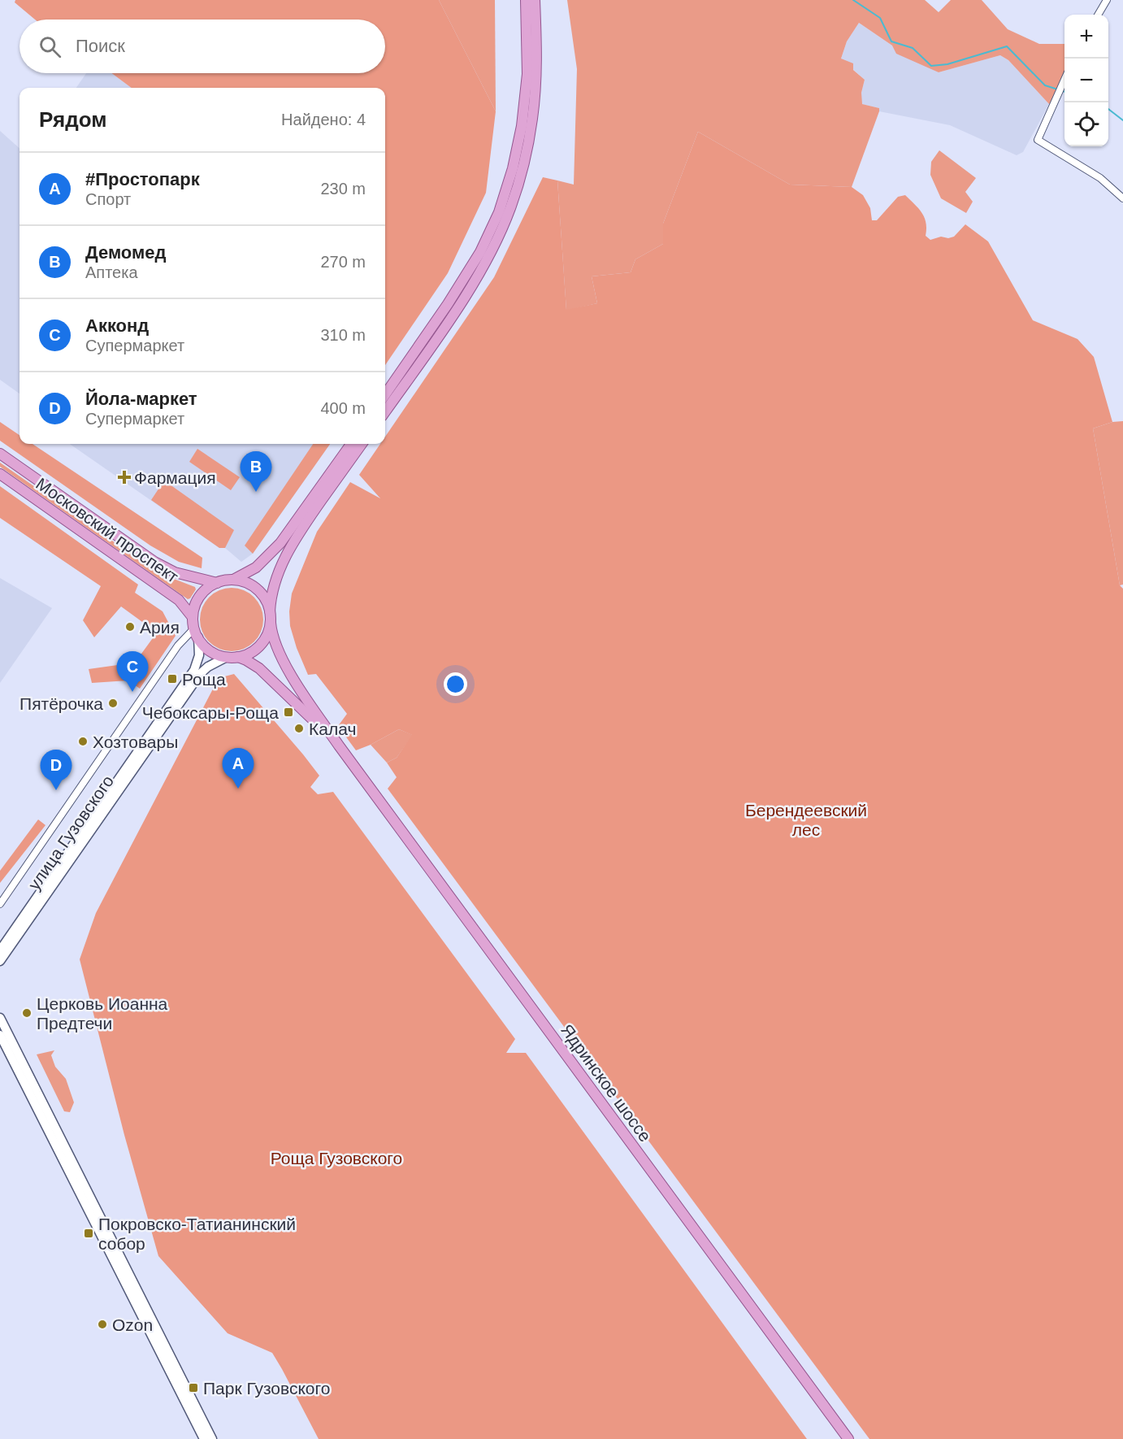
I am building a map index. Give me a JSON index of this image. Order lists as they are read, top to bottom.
{
  "streets": {
    "main road": ["Московский проспект", "улица Гузовского", "Ядринское шоссе"]
  },
  "crossings": [
    ["Московский проспект", "улица Гузовского"],
    ["Московский проспект", "Ядринское шоссе"],
    ["улица Гузовского", "Ядринское шоссе"]
  ],
  "parks": ["Берендеевский лес", "Роща Гузовского"],
  "places": {
    "health": ["Фармация"],
    "other": [
      "Ария",
      "Пятёрочка",
      "Калач",
      "Хозтовары",
      "Церковь Иоанна Предтечи",
      "Ozon"
    ],
    "transit": [
      "Роща",
      "Чебоксары-Роща",
      "Покровско-Татианинский собор",
      "Парк Гузовского"
    ]
  },
  "page": {
    "map_buttons": ["+", "−"],
    "search": "Поиск",
    "heading": ["Рядом", "Найдено: 4"],
    "list": [
      {
        "mark": "A",
        "name": "#Простопарк",
        "note": "Спорт",
        "value": "230 m"
      },
      {
        "mark": "B",
        "name": "Демомед",
        "note": "Аптека",
        "value": "270 m"
      },
      {
        "mark": "C",
        "name": "Акконд",
        "note": "Супермаркет",
        "value": "310 m"
      },
      {
        "mark": "D",
        "name": "Йола-маркет",
        "note": "Супермаркет",
        "value": "400 m"
      }
    ],
    "pins": [
      "B",
      "C",
      "A",
      "D"
    ]
  }
}
